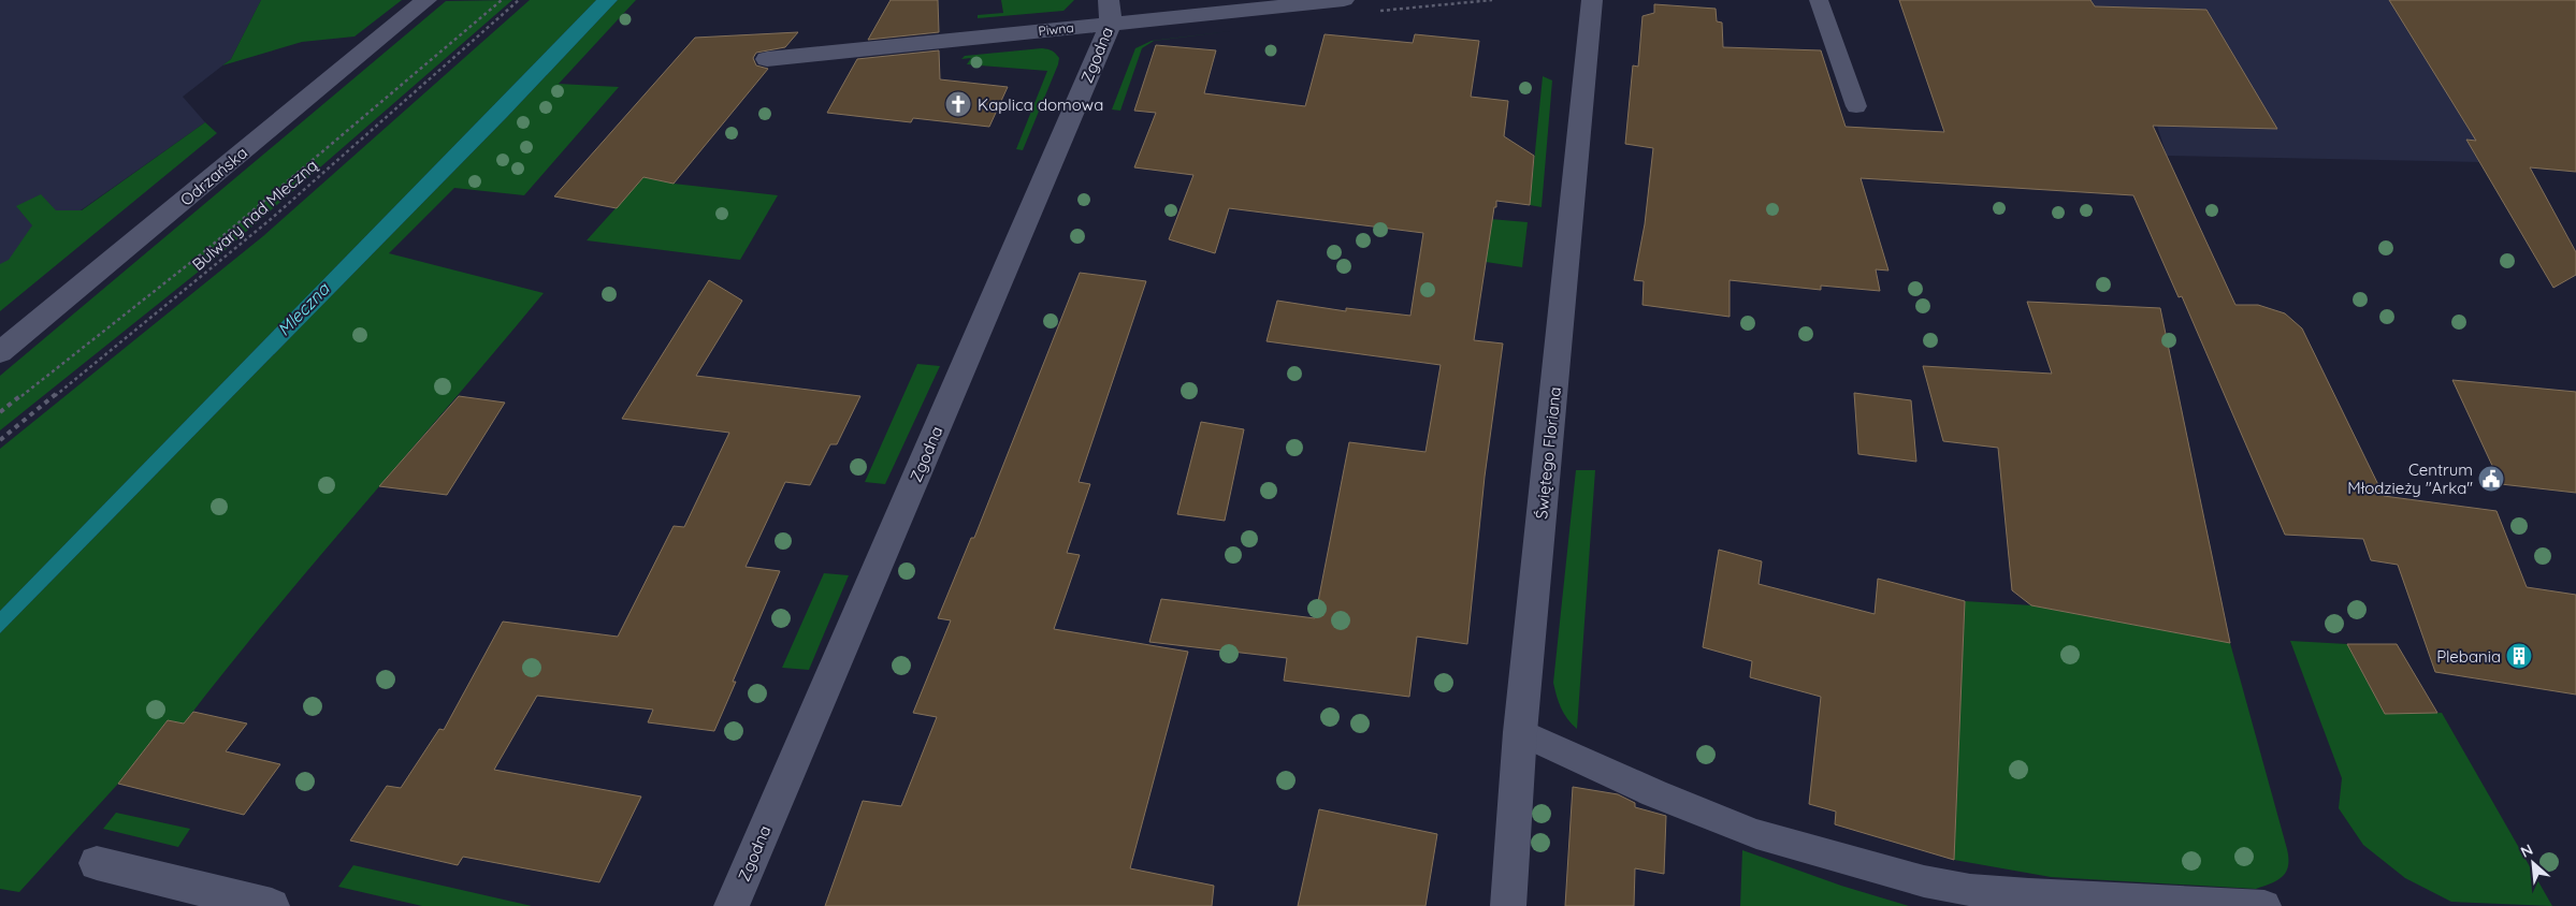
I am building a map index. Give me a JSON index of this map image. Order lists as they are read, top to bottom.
{
  "streets": {
    "street": [
      "Piwna",
      "Zgodna",
      "Odrzańska",
      "Świętego Floriana"
    ],
    "path": ["Bulwary nad Mleczną"]
  },
  "crossings": [
    ["Piwna", "Zgodna"]
  ],
  "water": ["Mleczna"],
  "places": {
    "church": ["Kaplica domowa"],
    "public building": ["Centrum Młodzieży \"Arka\""],
    "building": ["Plebania"]
  },
  "north": "top left"
}
